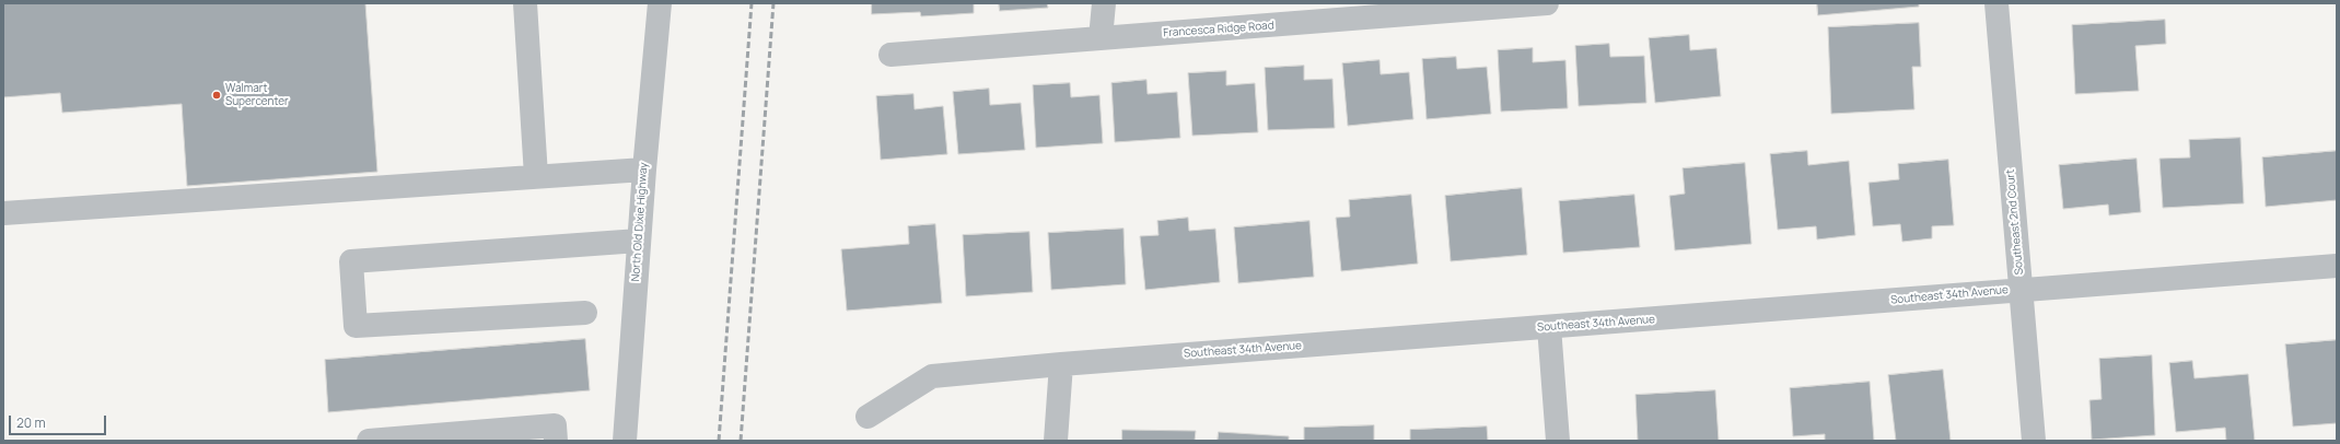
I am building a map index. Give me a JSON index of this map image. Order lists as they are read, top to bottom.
{
  "streets": {
    "street": [
      "Francesca Ridge Road",
      "North Old Dixie Highway",
      "Southeast 2nd Court",
      "Southeast 34th Avenue"
    ]
  },
  "crossings": [
    ["Southeast 2nd Court", "Southeast 34th Avenue"]
  ],
  "places": ["Walmart Supercenter"],
  "scale_bar": "20 m"
}
